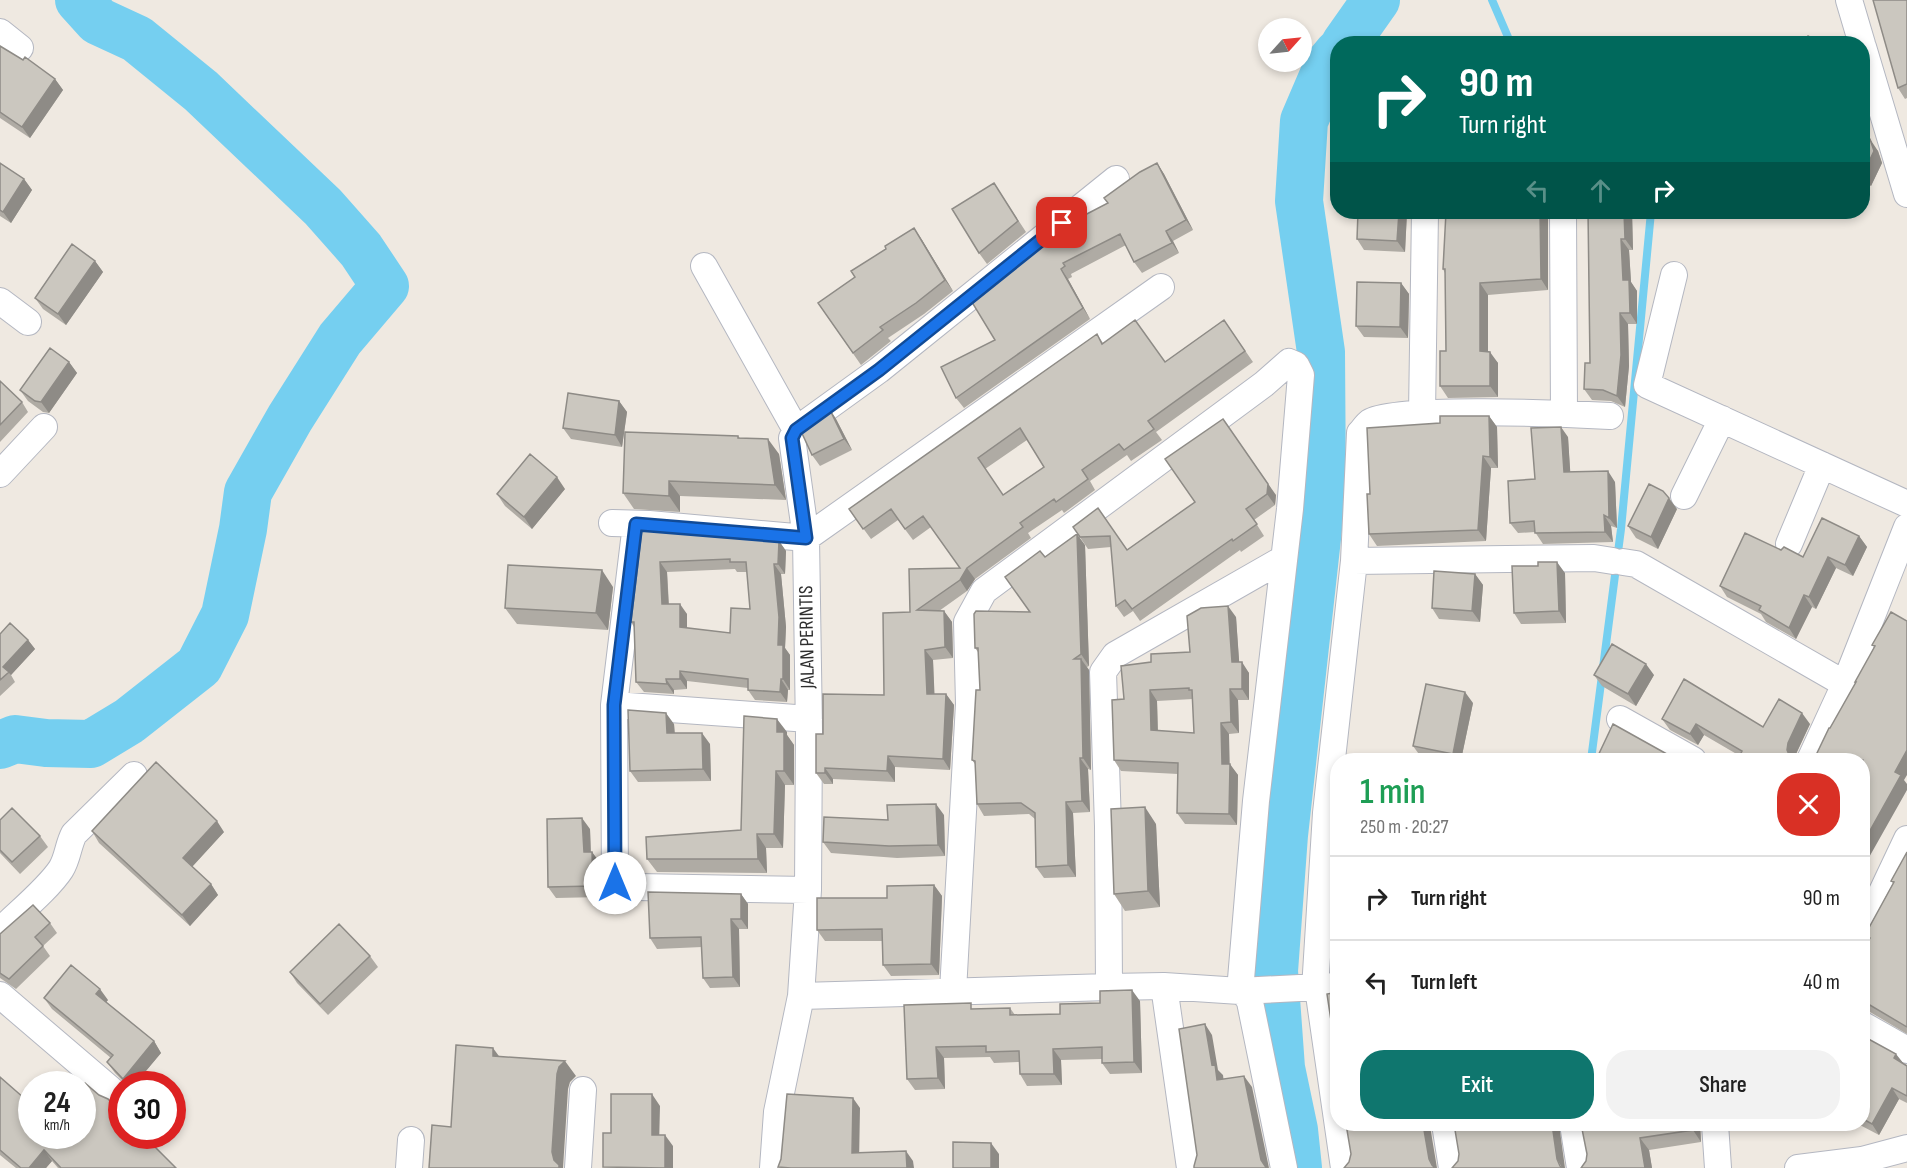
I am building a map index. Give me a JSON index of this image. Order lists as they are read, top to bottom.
{
  "streets": {
    "street": ["JALAN PERINTIS"]
  },
  "north": "top right",
  "page": {
    "turn": ["90 m", "Turn right"],
    "heading": ["1 min", "250 m · 20:27"],
    "list": [
      {
        "name": "Turn right",
        "value": "90 m"
      },
      {
        "name": "Turn left",
        "value": "40 m"
      }
    ],
    "buttons": ["Exit", "Share"],
    "speed": "24 km/h",
    "limit": "30"
  }
}
